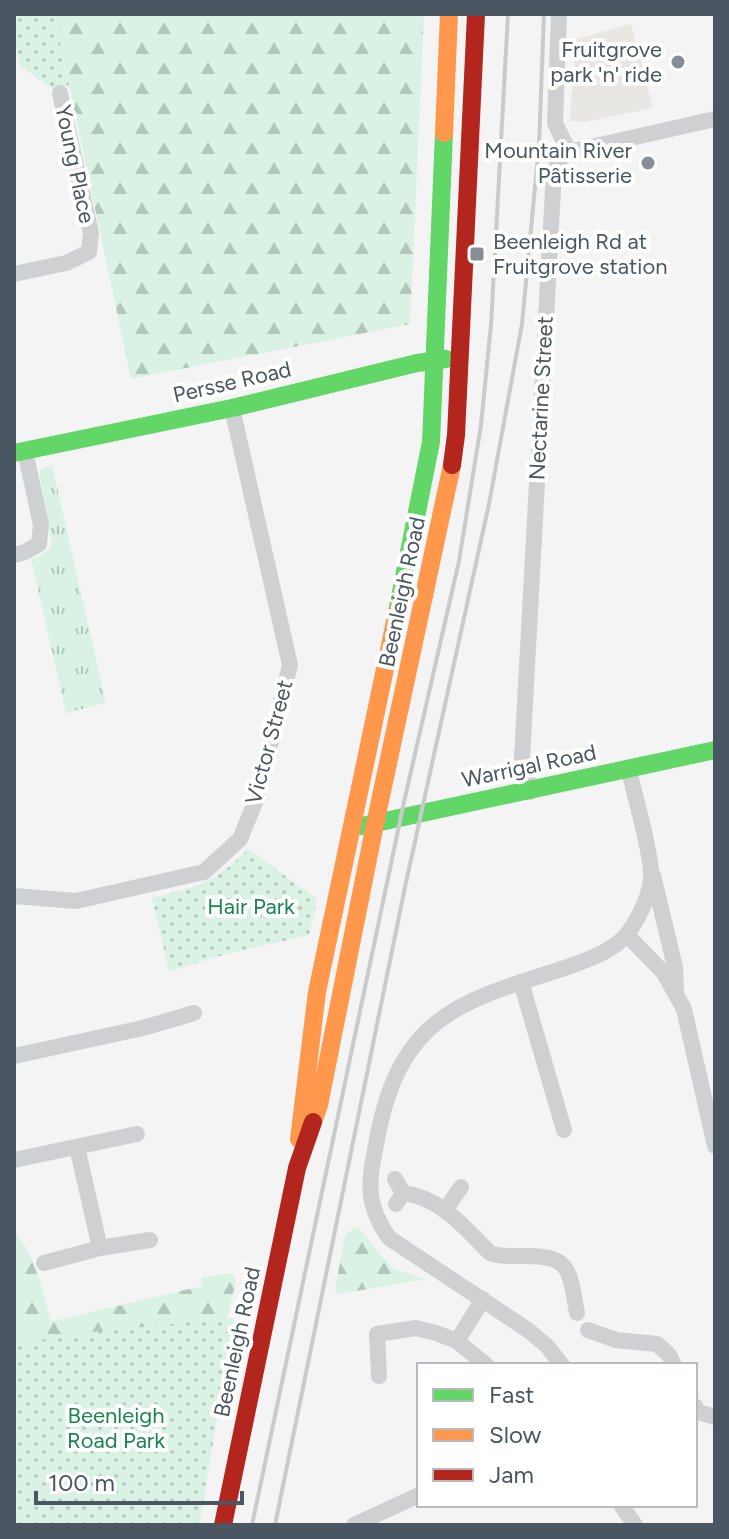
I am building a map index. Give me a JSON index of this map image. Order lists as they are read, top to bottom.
{
  "streets": {
    "main road": ["Persse Road", "Beenleigh Road", "Warrigal Road"],
    "street": ["Young Place", "Nectarine Street", "Victor Street"]
  },
  "crossings": [
    ["Persse Road", "Beenleigh Road"],
    ["Persse Road", "Victor Street"],
    ["Nectarine Street", "Warrigal Road"],
    ["Beenleigh Road", "Warrigal Road"]
  ],
  "parks": ["Hair Park", "Beenleigh Road Park"],
  "places": {
    "other": ["Fruitgrove park 'n' ride", "Mountain River Pâtisserie"],
    "transit": ["Beenleigh Rd at Fruitgrove station"]
  },
  "legend": ["Fast", "Slow", "Jam"],
  "scale_bar": "100 m"
}
